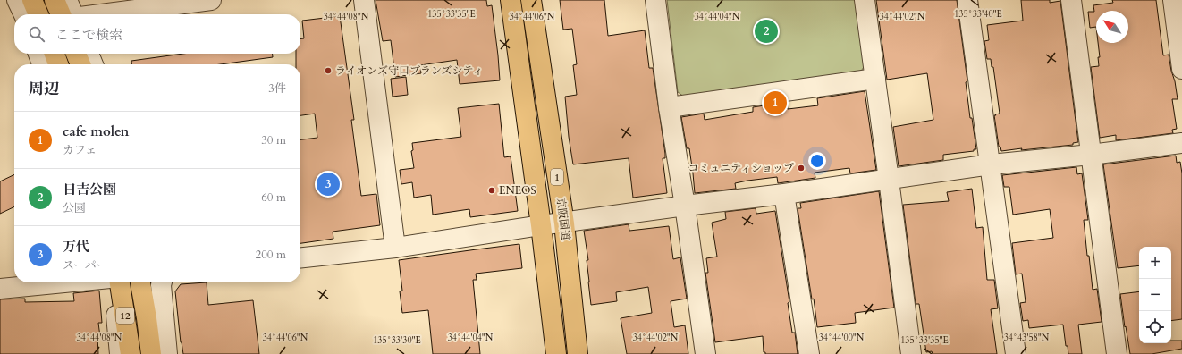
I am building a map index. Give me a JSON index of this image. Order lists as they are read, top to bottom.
{
  "streets": {
    "highway": ["1", "京阪国道", "12"]
  },
  "places": ["ライオンズ守口ブランズシティ", "コミュニティショップ", "ENEOS"],
  "north": "top left",
  "page": {
    "search": "ここで検索",
    "pins": ["2", "1", "3"],
    "heading": ["周辺", "3件"],
    "list": [
      {
        "mark": "1",
        "name": "cafe molen",
        "note": "カフェ",
        "value": "30 m"
      },
      {
        "mark": "2",
        "name": "日吉公園",
        "note": "公園",
        "value": "60 m"
      },
      {
        "mark": "3",
        "name": "万代",
        "note": "スーパー",
        "value": "200 m"
      }
    ],
    "map_buttons": ["+", "−"]
  },
  "coordinates": [
    "135°33'35\"E",
    "135°33'40\"E",
    "34°44'08\"N",
    "34°44'06\"N",
    "34°44'04\"N",
    "34°44'02\"N",
    "34°44'00\"N",
    "34°43'58\"N",
    "135°33'30\"E"
  ]
}
